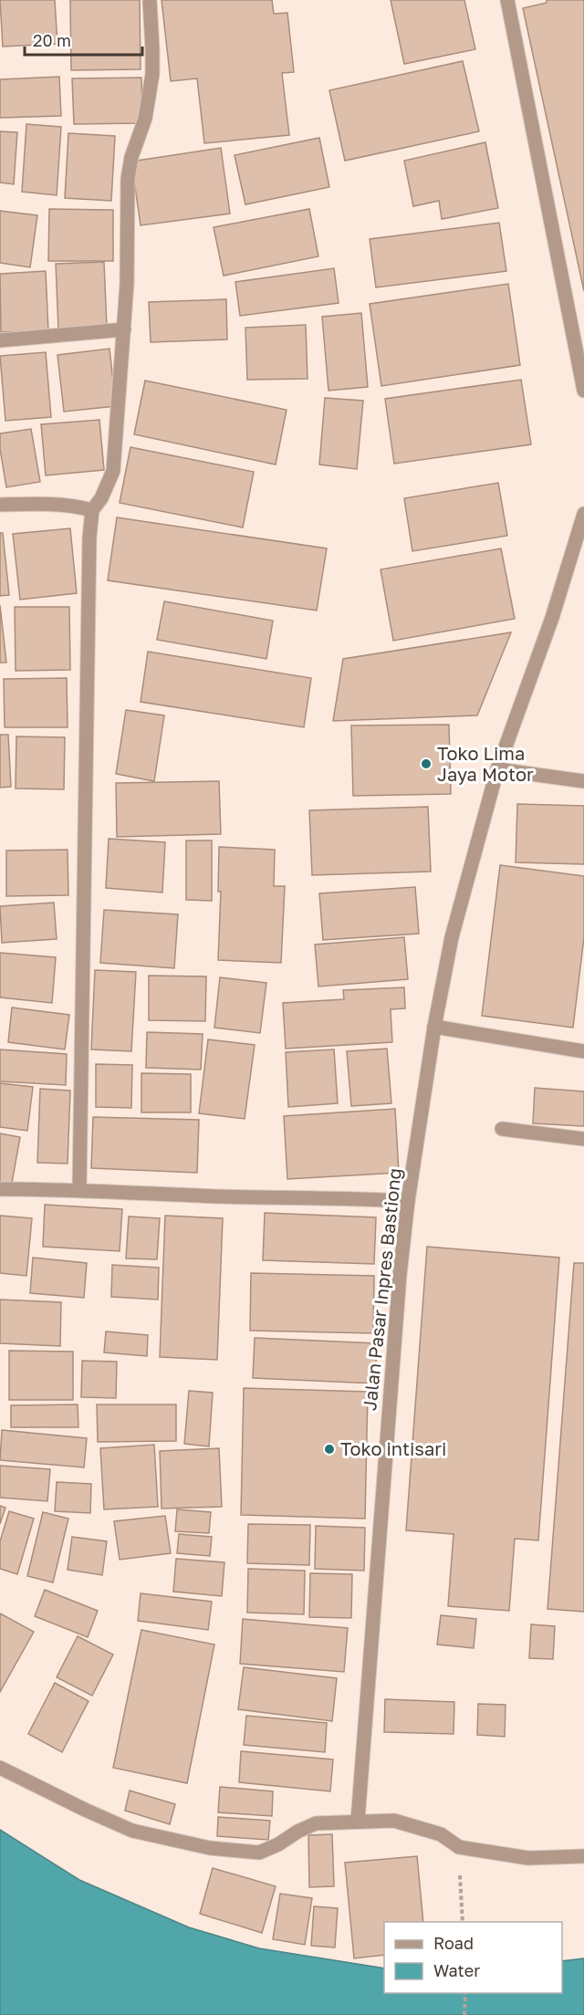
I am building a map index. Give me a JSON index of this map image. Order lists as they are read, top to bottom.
{
  "streets": {
    "street": ["Jalan Pasar Inpres Bastiong"]
  },
  "places": ["Toko Lima Jaya Motor", "Toko intisari"],
  "legend": ["Road", "Water"],
  "scale_bar": "20 m"
}
